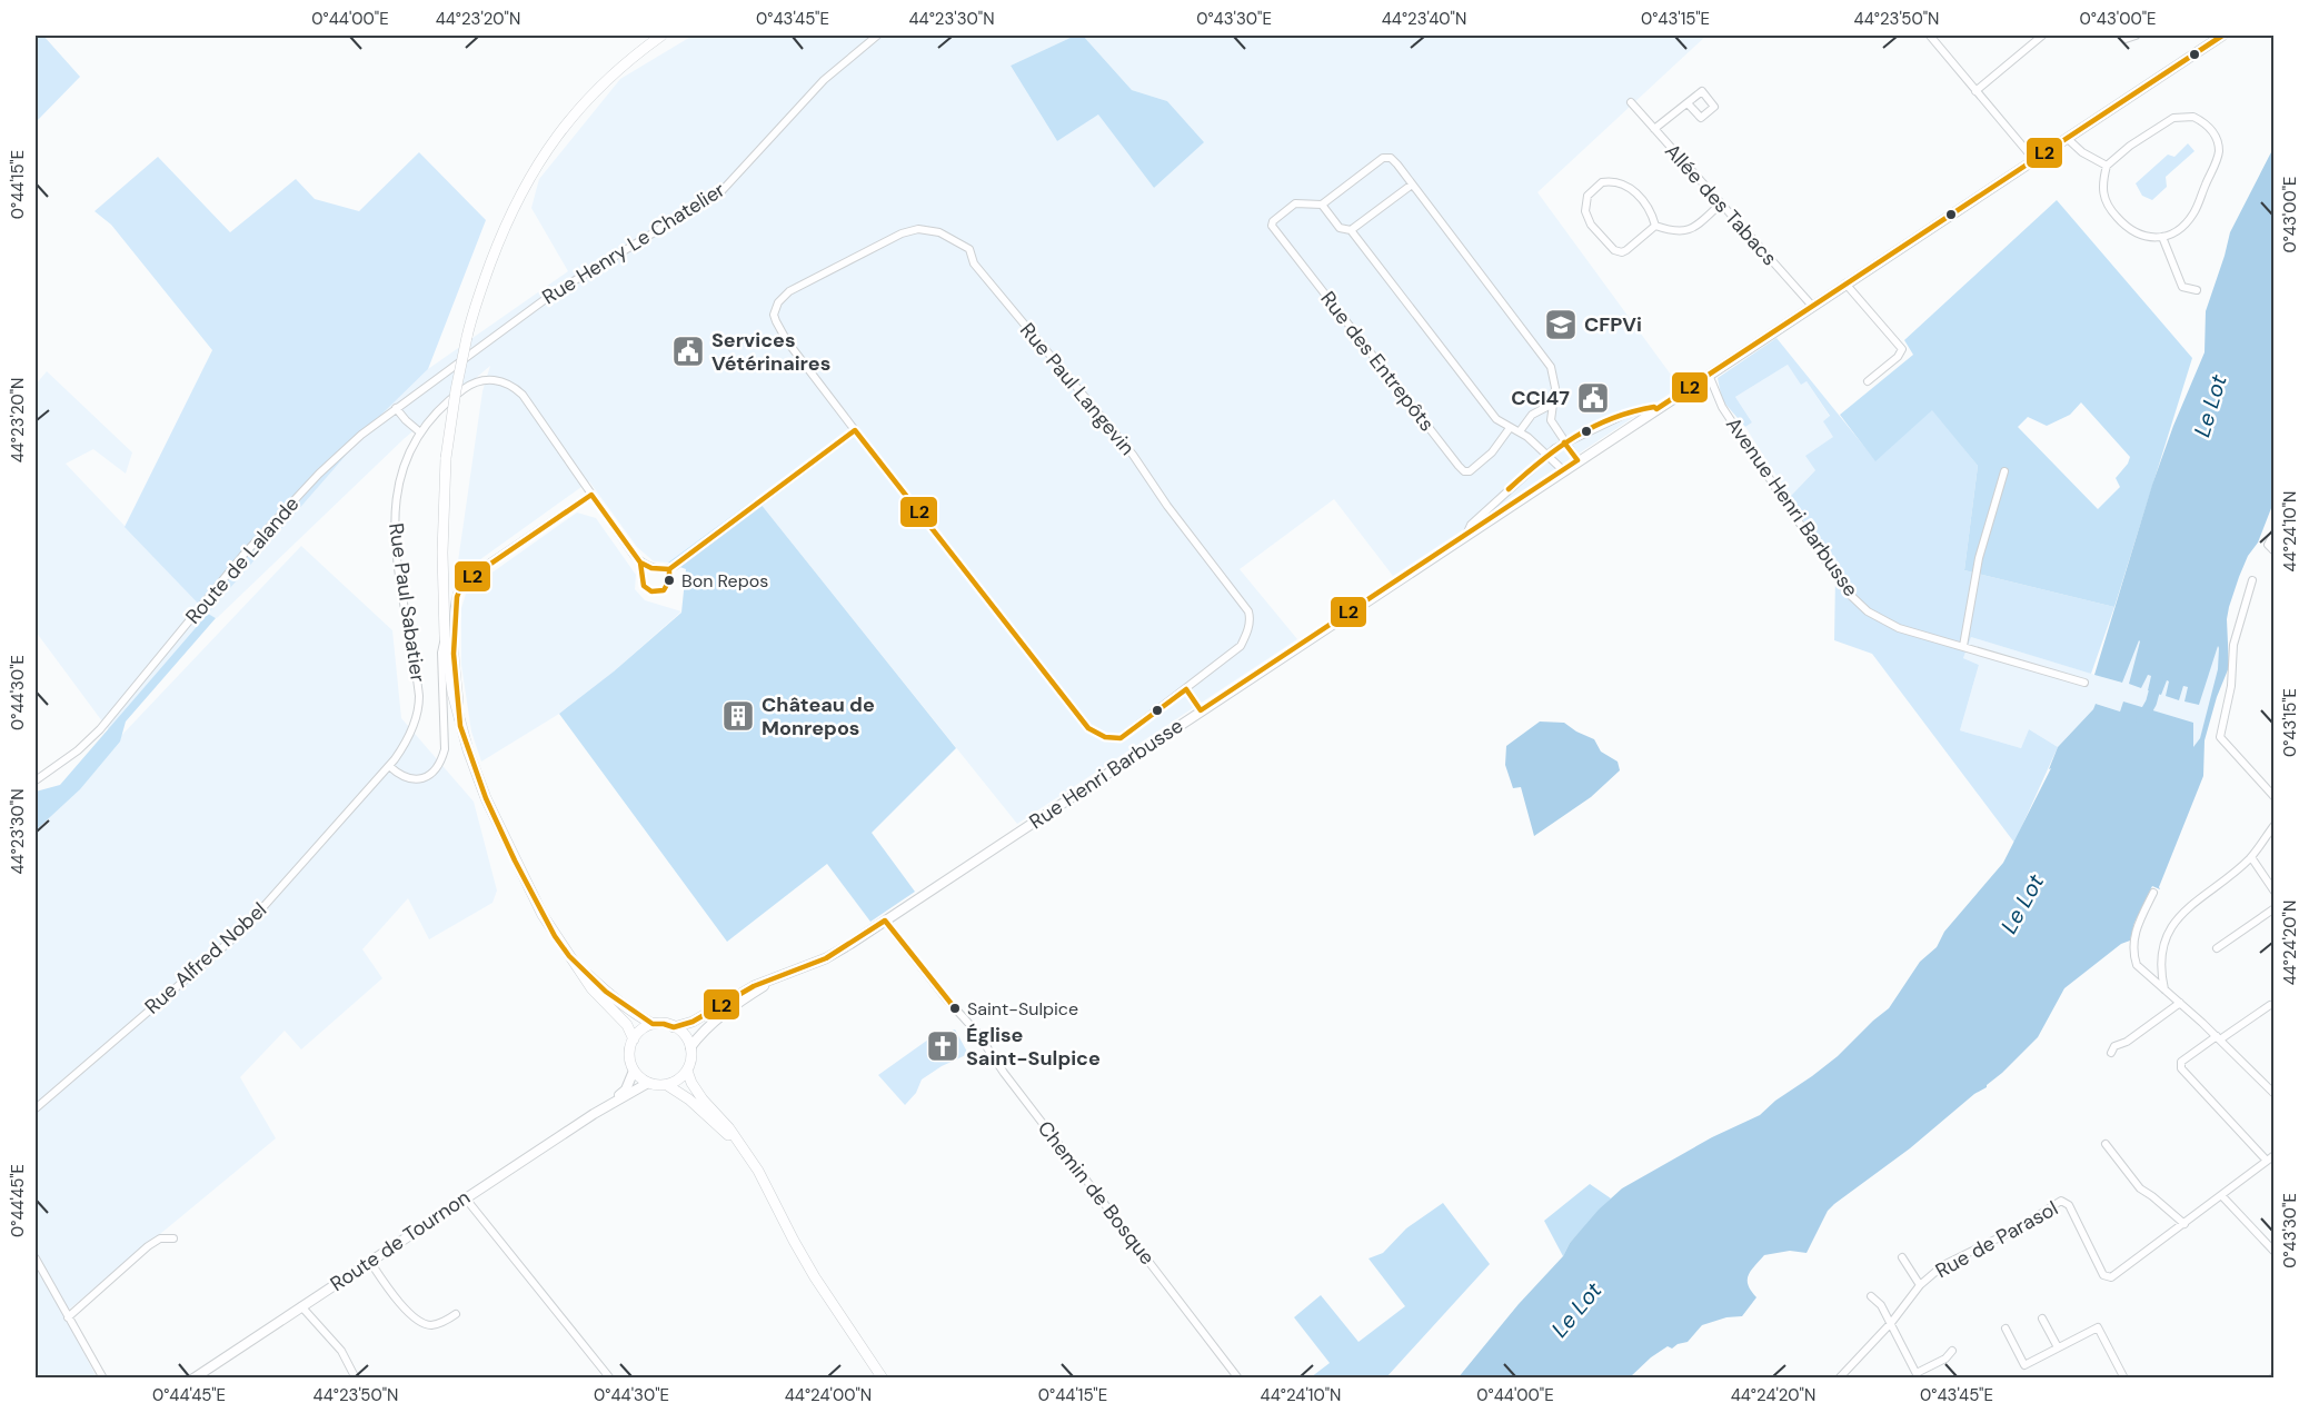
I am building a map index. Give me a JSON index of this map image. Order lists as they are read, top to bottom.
{
  "streets": {
    "main road": ["Rue Henri Barbusse", "Route de Tournon"],
    "street": [
      "Allée des Tabacs",
      "Rue Henry Le Chatelier",
      "Rue des Entrepôts",
      "Rue Paul Langevin",
      "Avenue Henri Barbusse",
      "Route de Lalande",
      "Rue Paul Sabatier",
      "Rue Alfred Nobel",
      "Chemin de Bosque",
      "Rue de Parasol"
    ]
  },
  "crossings": [
    ["Allée des Tabacs", "Rue Henri Barbusse"],
    ["Rue Henry Le Chatelier", "Route de Lalande"],
    ["Rue Paul Langevin", "Rue Paul Sabatier"],
    ["Avenue Henri Barbusse", "Rue Henri Barbusse"],
    ["Rue Paul Sabatier", "Rue Alfred Nobel"],
    ["Rue Henri Barbusse", "Chemin de Bosque"],
    ["Rue Henri Barbusse", "Route de Tournon"]
  ],
  "water": ["Le Lot"],
  "places": {
    "school or university": ["CFPVi"],
    "public building": ["Services Vétérinaires", "CCI47"],
    "other": ["Bon Repos", "Saint-Sulpice"],
    "building": ["Château de Monrepos"],
    "church": ["Église Saint-Sulpice"]
  },
  "lines": ["transit line L2"],
  "coordinates": [
    "0°44'00\"E",
    "44°23'20\"N",
    "0°43'45\"E",
    "44°23'30\"N",
    "0°43'30\"E",
    "44°23'40\"N",
    "0°43'15\"E",
    "44°23'50\"N",
    "0°43'00\"E",
    "0°44'15\"E",
    "44°24'10\"N",
    "0°44'30\"E",
    "44°24'20\"N",
    "0°44'45\"E",
    "44°24'00\"N"
  ]
}
